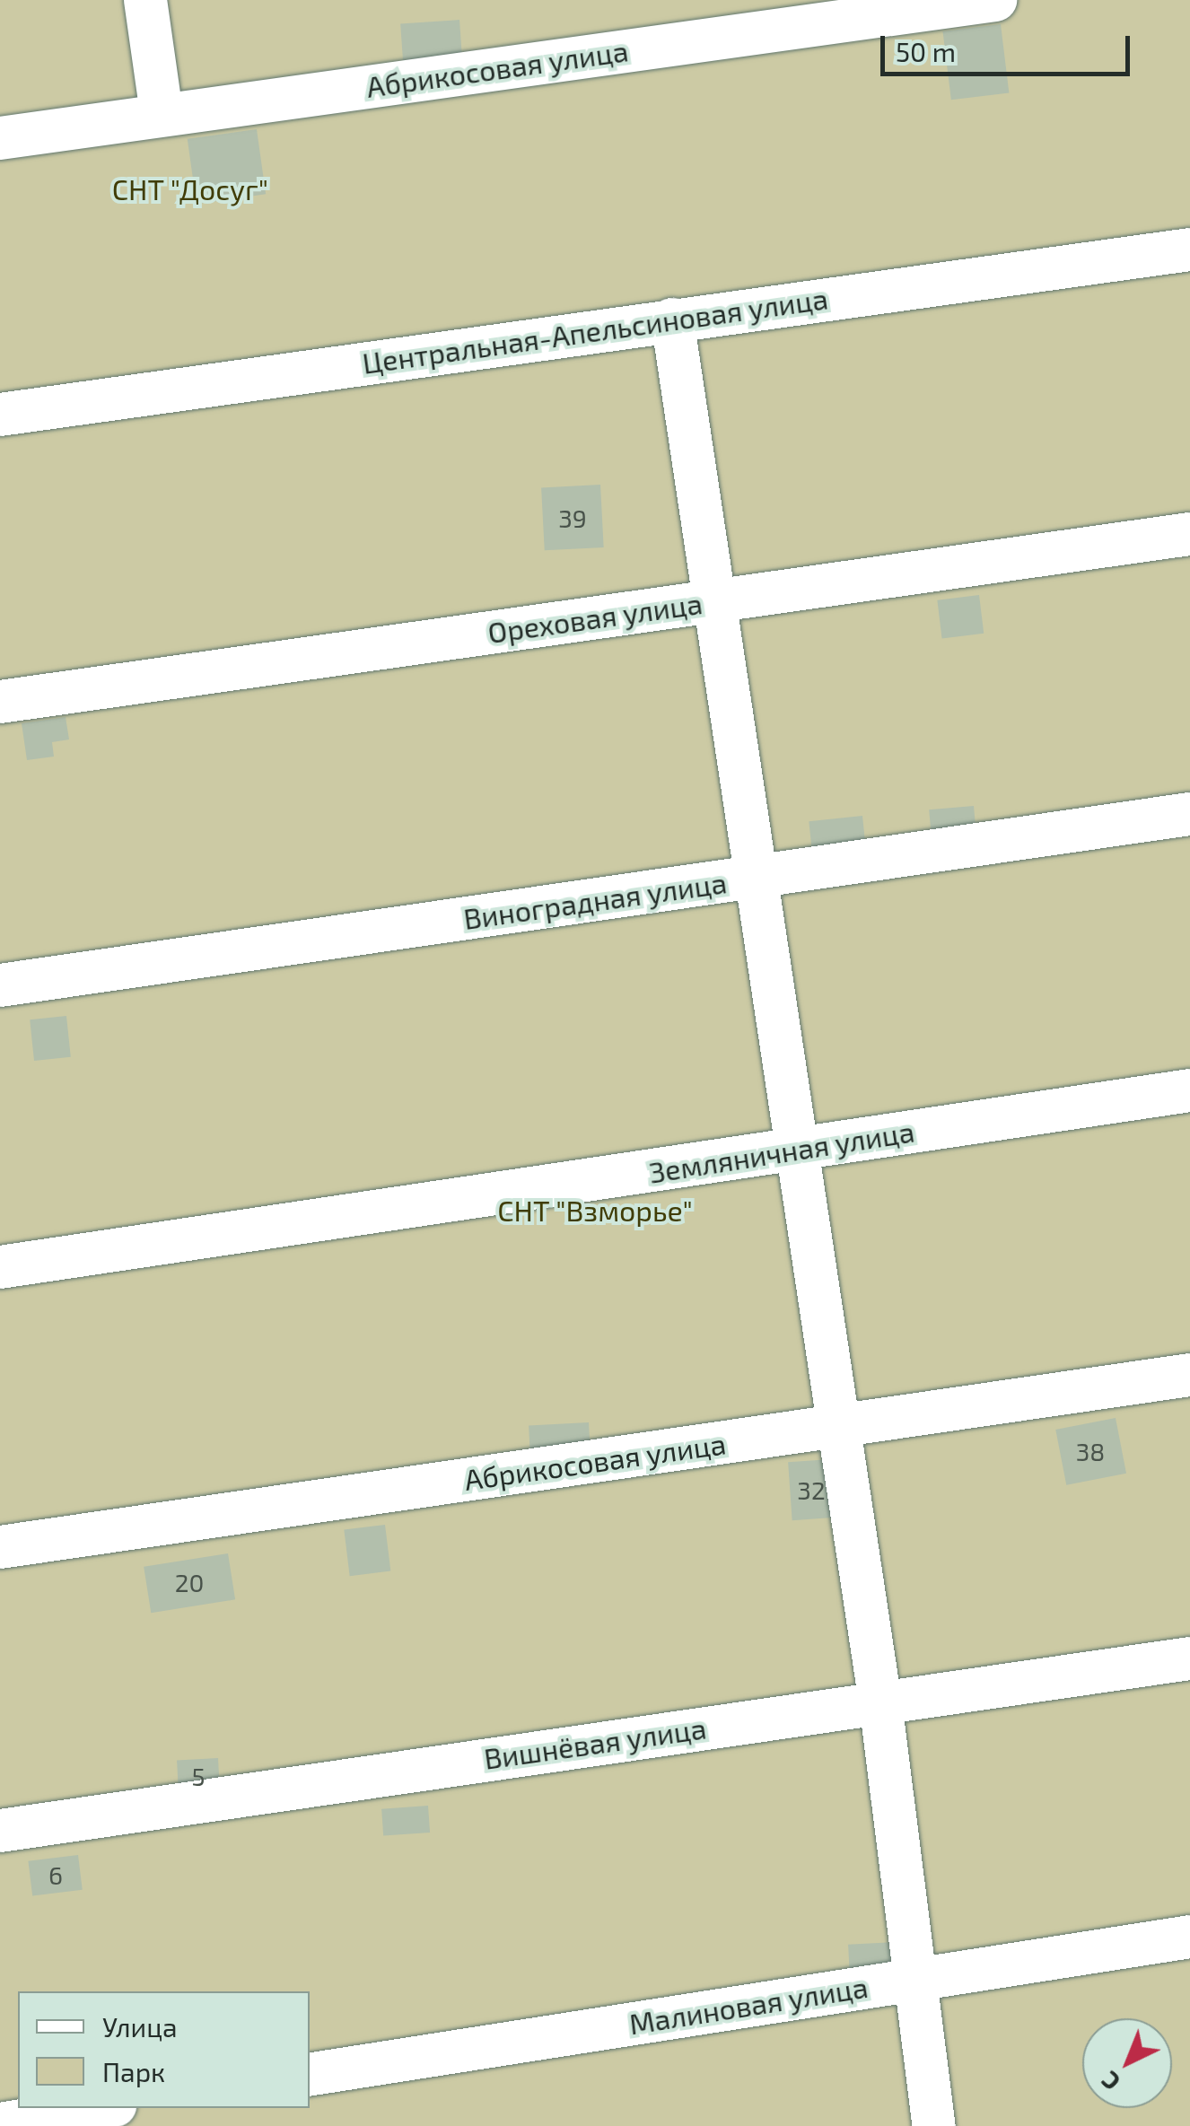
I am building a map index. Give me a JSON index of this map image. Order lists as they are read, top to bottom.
{
  "streets": {
    "lane": [
      "Абрикосовая улица",
      "Центральная-Апельсиновая улица",
      "Ореховая улица",
      "Виноградная улица",
      "Земляничная улица",
      "Вишнёвая улица",
      "Малиновая улица"
    ]
  },
  "parks": ["СНТ \"Досуг\"", "СНТ \"Взморье\""],
  "house_numbers": [
    "39",
    "38",
    "32",
    "20",
    "5",
    "6"
  ],
  "legend": ["Улица", "Парк"],
  "scale_bar": "50 m",
  "north": "bottom left"
}
